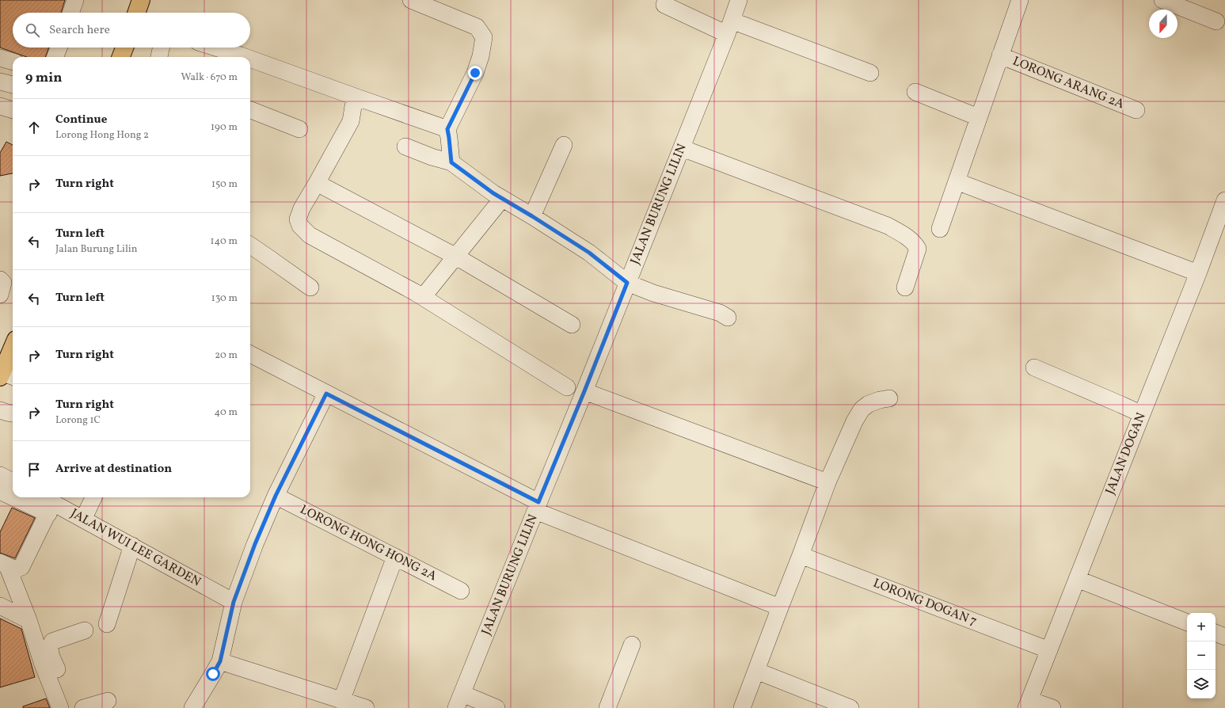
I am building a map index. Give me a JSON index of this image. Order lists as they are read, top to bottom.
{
  "streets": {
    "street": [
      "LORONG ARANG 2A",
      "JALAN BURUNG LILIN",
      "JALAN DOGAN",
      "LORONG HONG HONG 2A",
      "JALAN WUI LEE GARDEN",
      "LORONG DOGAN 7"
    ]
  },
  "crossings": [
    ["JALAN DOGAN", "LORONG DOGAN 7"]
  ],
  "north": "bottom",
  "page": {
    "search": "Search here",
    "heading": ["9 min", "Walk · 670 m"],
    "list": [
      ["Continue", "Lorong Hong Hong 2", "190 m"],
      ["Turn right", "150 m"],
      ["Turn left", "Jalan Burung Lilin", "140 m"],
      ["Turn left", "130 m"],
      ["Turn right", "20 m"],
      ["Turn right", "Lorong 1C", "40 m"],
      "Arrive at destination"
    ],
    "map_buttons": ["+", "−"]
  }
}
